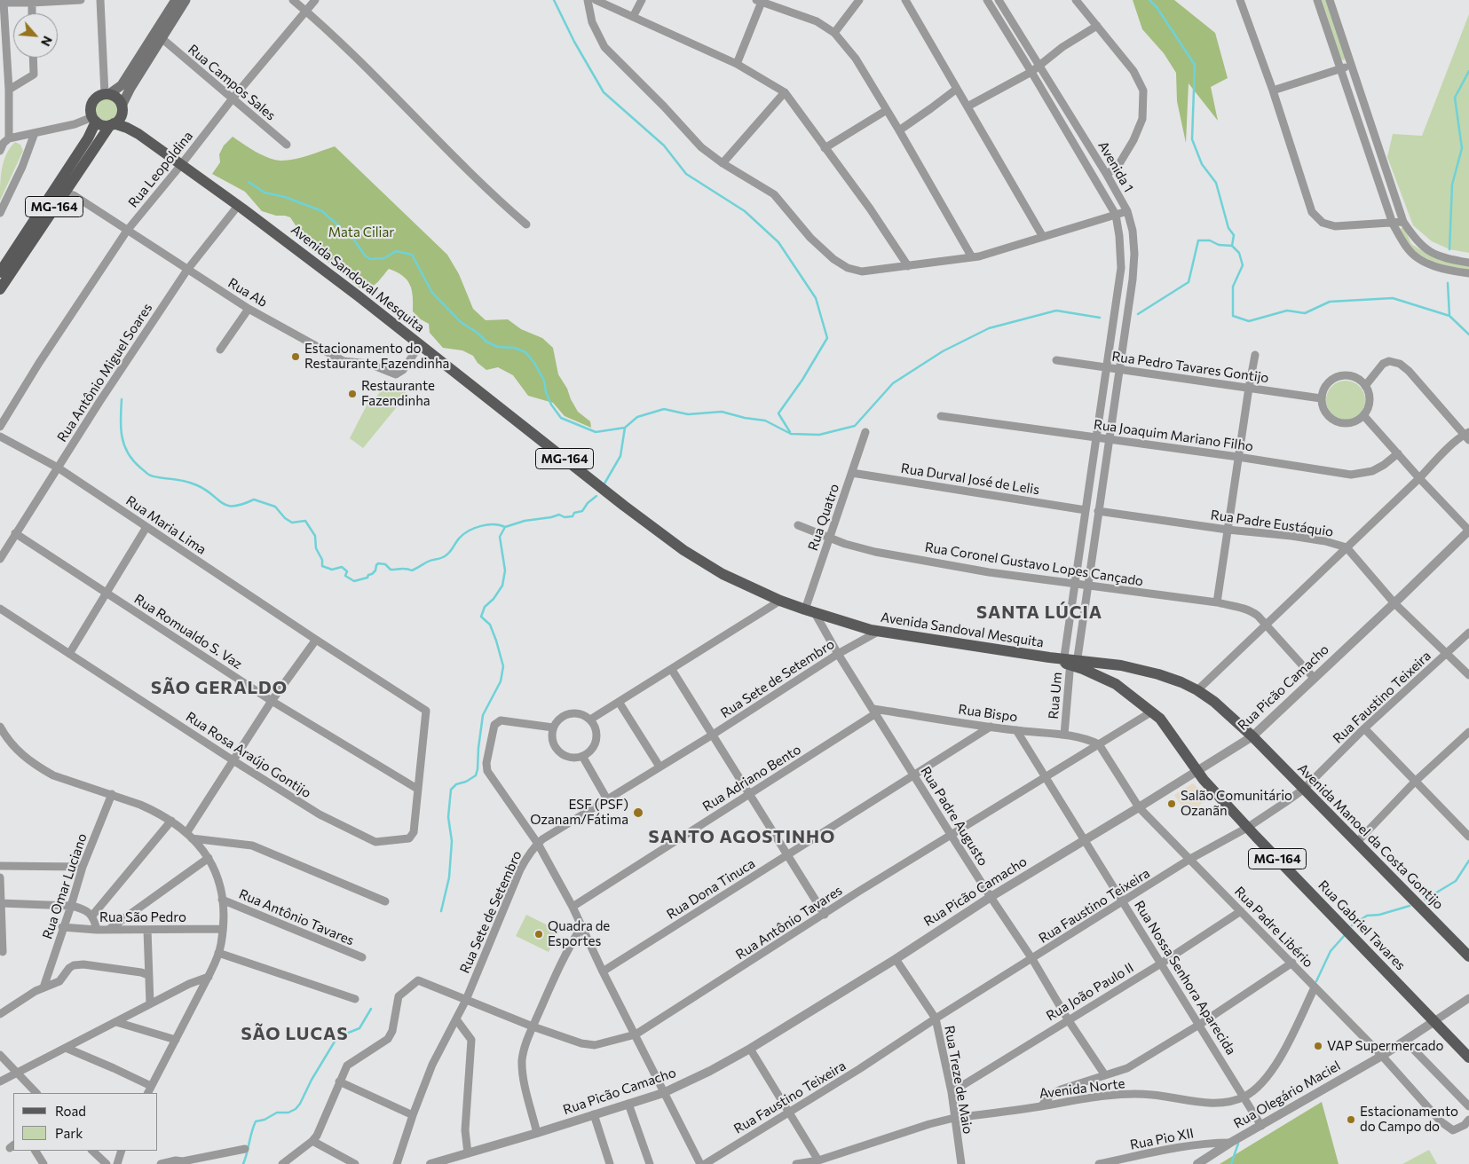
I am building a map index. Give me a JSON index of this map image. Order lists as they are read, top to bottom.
{
  "streets": {
    "main road": [
      "MG-164",
      "Avenida Sandoval Mesquita",
      "Avenida Manoel da Costa Gontijo",
      "Rua Gabriel Tavares"
    ],
    "street": [
      "Rua Campos Sales",
      "Avenida 1",
      "Rua Leopoldina",
      "Rua Ab",
      "Rua Pedro Tavares Gontijo",
      "Rua Antônio Miguel Soares",
      "Rua Joaquim Mariano Filho",
      "Rua Durval José de Lelis",
      "Rua Quatro",
      "Rua Padre Eustáquio",
      "Rua Maria Lima",
      "Rua Coronel Gustavo Lopes Cançado",
      "Rua Romualdo S. Vaz",
      "Rua Sete de Setembro",
      "Rua Picão Camacho",
      "Rua Um",
      "Rua Faustino Teixeira",
      "Rua Bispo",
      "Rua Rosa Araújo Gontijo",
      "Rua Adriano Bento",
      "Rua Padre Augusto",
      "Rua Omar Luciano",
      "Rua Dona Tinuca",
      "Rua São Pedro",
      "Rua Antônio Tavares",
      "Rua Padre Libério",
      "Rua Nossa Senhora Aparecida",
      "Rua João Paulo II",
      "Rua Treze de Maio",
      "Avenida Norte",
      "Rua Olegário Maciel",
      "Rua Pio XII"
    ]
  },
  "crossings": [
    ["Rua Campos Sales", "Rua Leopoldina"],
    ["Avenida 1", "Avenida Sandoval Mesquita"],
    ["Avenida 1", "Rua Pedro Tavares Gontijo"],
    ["Avenida 1", "Rua Joaquim Mariano Filho"],
    ["Avenida 1", "Rua Durval José de Lelis"],
    ["Avenida 1", "Rua Padre Eustáquio"],
    ["Avenida 1", "Rua Coronel Gustavo Lopes Cançado"],
    ["Avenida 1", "Rua Um"],
    ["Avenida 1", "Rua Gabriel Tavares"],
    ["Rua Leopoldina", "Avenida Sandoval Mesquita"],
    ["Rua Leopoldina", "Rua Ab"],
    ["MG-164", "Avenida Sandoval Mesquita"],
    ["MG-164", "Rua Ab"],
    ["Avenida Sandoval Mesquita", "Rua Ab"],
    ["Avenida Sandoval Mesquita", "Rua Antônio Miguel Soares"],
    ["Avenida Sandoval Mesquita", "Rua Quatro"],
    ["Avenida Sandoval Mesquita", "Rua Sete de Setembro"],
    ["Avenida Sandoval Mesquita", "Rua Picão Camacho"],
    ["Avenida Sandoval Mesquita", "Rua Um"],
    ["Avenida Sandoval Mesquita", "Rua Padre Augusto"],
    ["Avenida Sandoval Mesquita", "Avenida Manoel da Costa Gontijo"],
    ["Avenida Sandoval Mesquita", "Rua Gabriel Tavares"],
    ["Rua Ab", "Rua Antônio Miguel Soares"],
    ["Rua Antônio Miguel Soares", "Rua Maria Lima"],
    ["Rua Antônio Miguel Soares", "Rua Romualdo S. Vaz"],
    ["Rua Durval José de Lelis", "Rua Quatro"],
    ["Rua Quatro", "Rua Coronel Gustavo Lopes Cançado"],
    ["Rua Quatro", "Rua Padre Augusto"],
    ["Rua Padre Eustáquio", "Rua Picão Camacho"],
    ["Rua Padre Eustáquio", "Rua Faustino Teixeira"],
    ["Rua Maria Lima", "Rua Romualdo S. Vaz"],
    ["Rua Maria Lima", "Rua Rosa Araújo Gontijo"],
    ["Rua Coronel Gustavo Lopes Cançado", "Rua Picão Camacho"],
    ["Rua Romualdo S. Vaz", "Rua Rosa Araújo Gontijo"],
    ["Rua Sete de Setembro", "Rua Padre Augusto"],
    ["Rua Sete de Setembro", "Rua Antônio Tavares"],
    ["Rua Picão Camacho", "Rua Padre Augusto"],
    ["Rua Picão Camacho", "Avenida Manoel da Costa Gontijo"],
    ["Rua Picão Camacho", "Rua Gabriel Tavares"],
    ["Rua Picão Camacho", "Rua Padre Libério"],
    ["Rua Picão Camacho", "Rua Nossa Senhora Aparecida"],
    ["Rua Picão Camacho", "Rua Treze de Maio"],
    ["Rua Um", "Rua Bispo"],
    ["Rua Um", "Rua Gabriel Tavares"],
    ["Rua Faustino Teixeira", "Rua Padre Augusto"],
    ["Rua Faustino Teixeira", "Avenida Manoel da Costa Gontijo"],
    ["Rua Faustino Teixeira", "Rua Gabriel Tavares"],
    ["Rua Faustino Teixeira", "Rua Padre Libério"],
    ["Rua Faustino Teixeira", "Rua Nossa Senhora Aparecida"],
    ["Rua Faustino Teixeira", "Rua Treze de Maio"],
    ["Rua Bispo", "Rua Adriano Bento"],
    ["Rua Bispo", "Rua Padre Augusto"],
    ["Rua Bispo", "Rua Dona Tinuca"],
    ["Rua Bispo", "Rua Antônio Tavares"],
    ["Rua Bispo", "Rua Padre Libério"],
    ["Rua Bispo", "Rua Nossa Senhora Aparecida"],
    ["Rua Adriano Bento", "Rua Padre Augusto"],
    ["Rua Padre Augusto", "Rua Dona Tinuca"],
    ["Rua Padre Augusto", "Rua Antônio Tavares"],
    ["Rua Padre Augusto", "Rua João Paulo II"],
    ["Rua Omar Luciano", "Rua São Pedro"],
    ["Rua Antônio Tavares", "Rua Gabriel Tavares"],
    ["Rua Antônio Tavares", "Rua Padre Libério"],
    ["Rua Antônio Tavares", "Rua Nossa Senhora Aparecida"],
    ["Rua Gabriel Tavares", "Rua Olegário Maciel"],
    ["Rua Padre Libério", "Rua João Paulo II"],
    ["Rua Padre Libério", "Avenida Norte"],
    ["Rua Padre Libério", "Rua Olegário Maciel"],
    ["Rua Nossa Senhora Aparecida", "Rua João Paulo II"],
    ["Rua Nossa Senhora Aparecida", "Avenida Norte"],
    ["Rua Nossa Senhora Aparecida", "Rua Olegário Maciel"],
    ["Rua João Paulo II", "Rua Treze de Maio"],
    ["Rua Treze de Maio", "Avenida Norte"],
    ["Rua Olegário Maciel", "Rua Pio XII"]
  ],
  "districts": [
    "SANTA LÚCIA",
    "SÃO GERALDO",
    "SANTO AGOSTINHO",
    "SÃO LUCAS"
  ],
  "parks": ["Mata Ciliar"],
  "places": [
    "Estacionamento do Restaurante Fazendinha",
    "Restaurante Fazendinha",
    "Salão Comunitário Ozanãn",
    "ESF (PSF) Ozanam/Fátima",
    "Quadra de Esportes",
    "VAP Supermercado",
    "Estacionamento do Campo do"
  ],
  "legend": ["Road", "Park"],
  "north": "bottom right"
}
